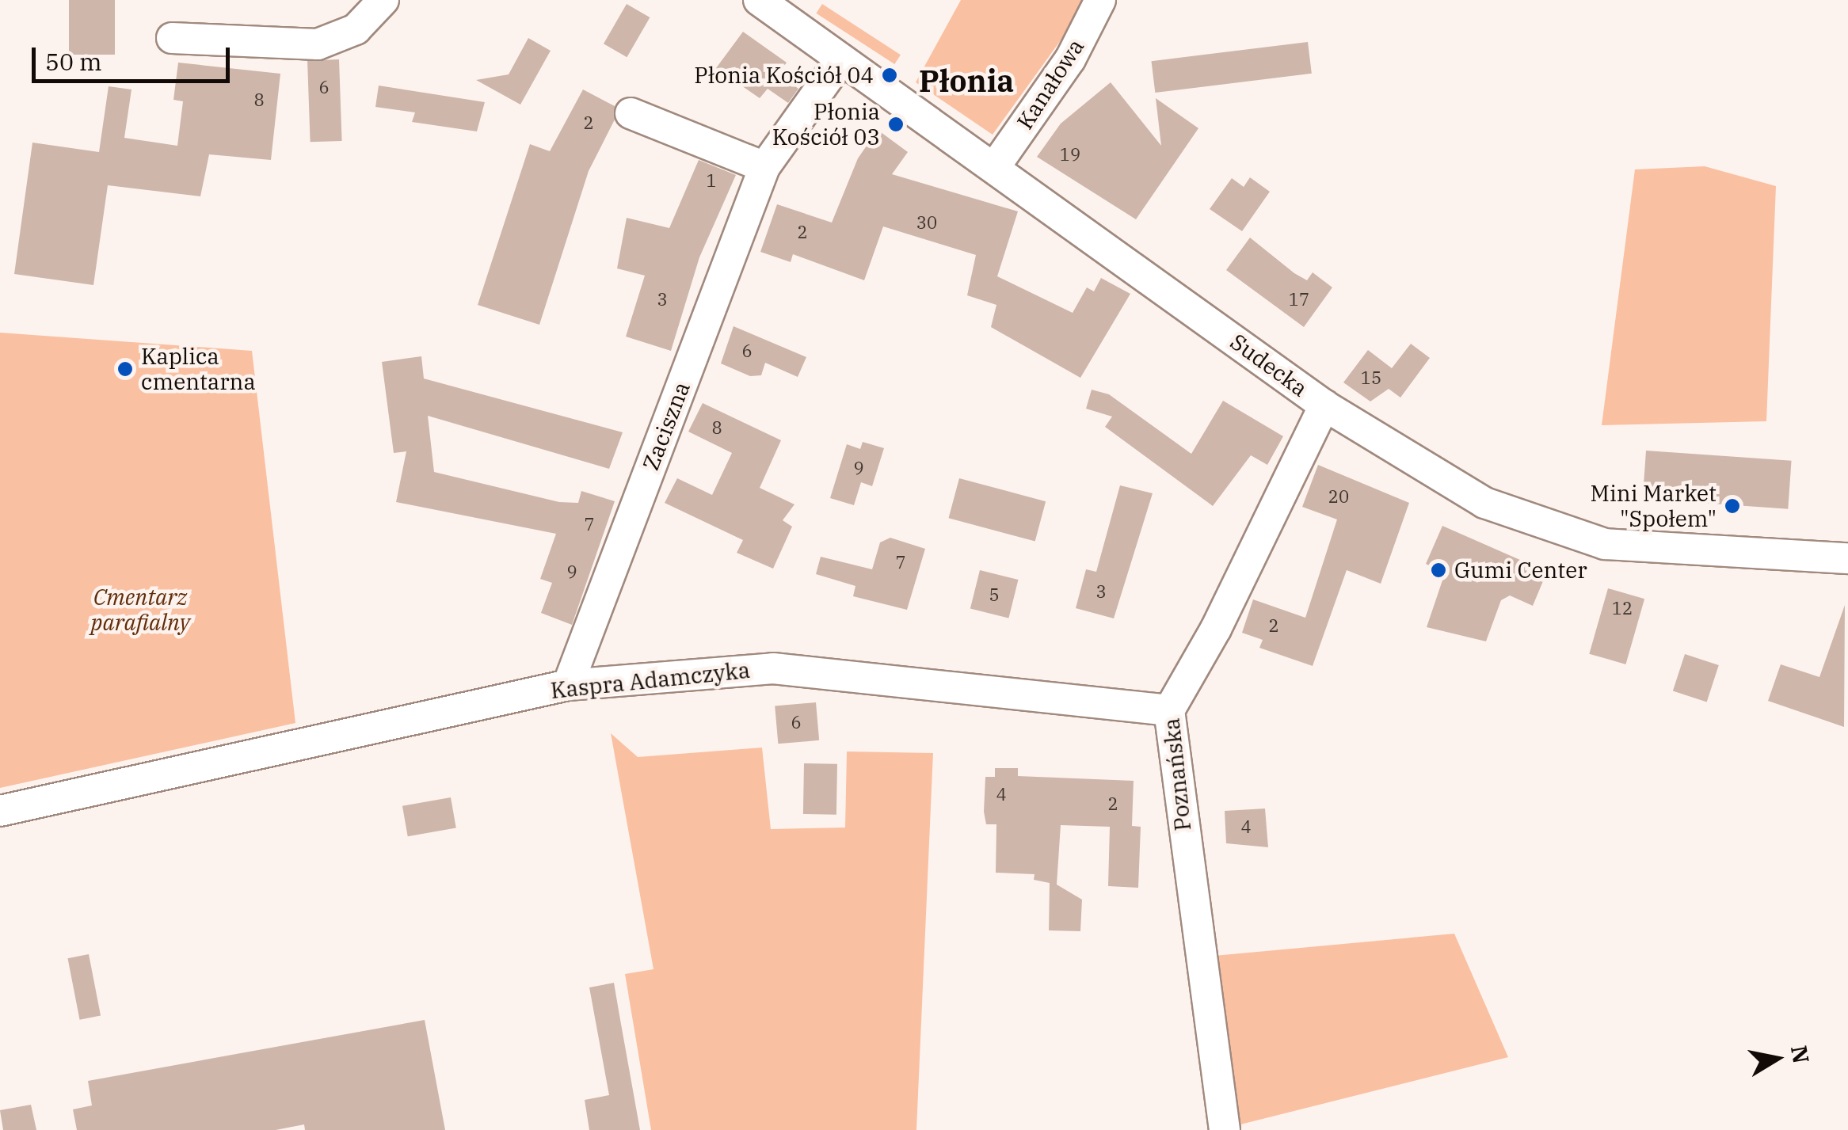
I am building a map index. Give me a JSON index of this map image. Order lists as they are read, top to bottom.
{
  "streets": {
    "street": [
      "Kanałowa",
      "Sudecka",
      "Zaciszna",
      "Kaspra Adamczyka",
      "Poznańska"
    ]
  },
  "crossings": [
    ["Kanałowa", "Sudecka"],
    ["Sudecka", "Zaciszna"],
    ["Sudecka", "Poznańska"],
    ["Zaciszna", "Kaspra Adamczyka"],
    ["Kaspra Adamczyka", "Poznańska"]
  ],
  "districts": ["Płonia"],
  "parks": ["Cmentarz parafialny"],
  "places": [
    "Płonia Kościół 04",
    "Płonia Kościół 03",
    "Kaplica cmentarna",
    "Mini Market \"Społem\"",
    "Gumi Center"
  ],
  "house_numbers": [
    "6",
    "8",
    "2",
    "19",
    "1",
    "30",
    "2",
    "3",
    "17",
    "6",
    "15",
    "8",
    "9",
    "20",
    "7",
    "7",
    "9",
    "3",
    "5",
    "12",
    "2",
    "6",
    "4",
    "2",
    "4"
  ],
  "scale_bar": "50 m",
  "north": "right"
}
